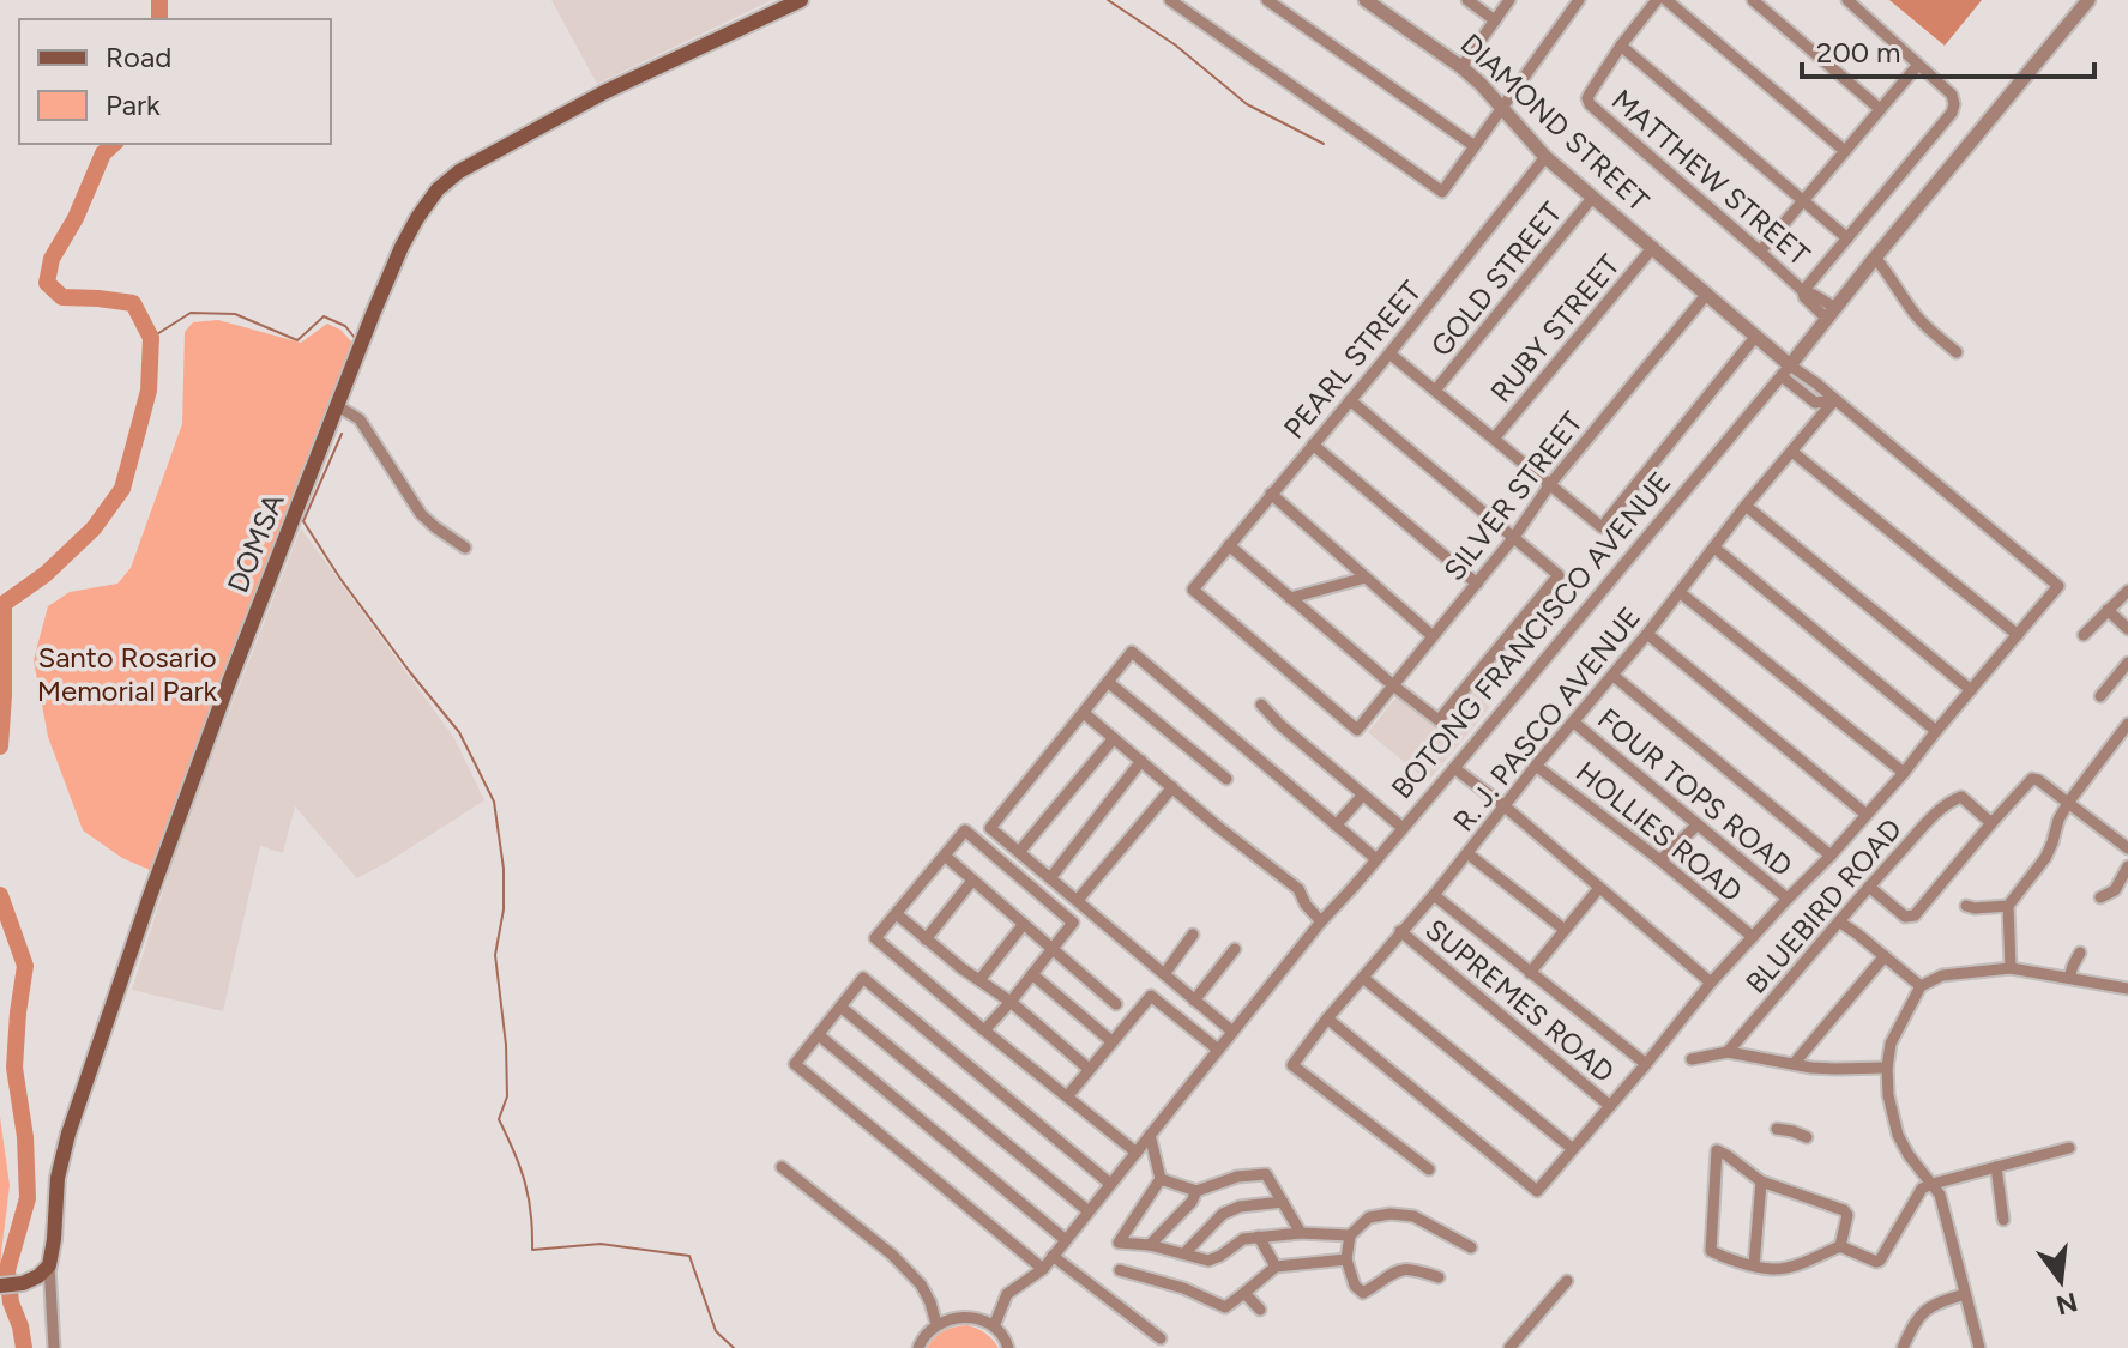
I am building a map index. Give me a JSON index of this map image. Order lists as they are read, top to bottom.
{
  "streets": {
    "main road": ["DOMSA"],
    "street": [
      "DIAMOND STREET",
      "MATTHEW STREET",
      "GOLD STREET",
      "RUBY STREET",
      "PEARL STREET",
      "SILVER STREET",
      "BOTONG FRANCISCO AVENUE",
      "R. J. PASCO AVENUE",
      "FOUR TOPS ROAD",
      "HOLLIES ROAD",
      "BLUEBIRD ROAD",
      "SUPREMES ROAD"
    ]
  },
  "crossings": [
    ["DIAMOND STREET", "GOLD STREET"],
    ["DIAMOND STREET", "RUBY STREET"],
    ["DIAMOND STREET", "PEARL STREET"],
    ["DIAMOND STREET", "SILVER STREET"],
    ["DIAMOND STREET", "BOTONG FRANCISCO AVENUE"],
    ["MATTHEW STREET", "BOTONG FRANCISCO AVENUE"],
    ["PEARL STREET", "SILVER STREET"],
    ["R. J. PASCO AVENUE", "FOUR TOPS ROAD"],
    ["R. J. PASCO AVENUE", "HOLLIES ROAD"],
    ["R. J. PASCO AVENUE", "SUPREMES ROAD"]
  ],
  "parks": ["Santo Rosario Memorial Park"],
  "legend": ["Road", "Park"],
  "scale_bar": "200 m",
  "north": "bottom"
}
